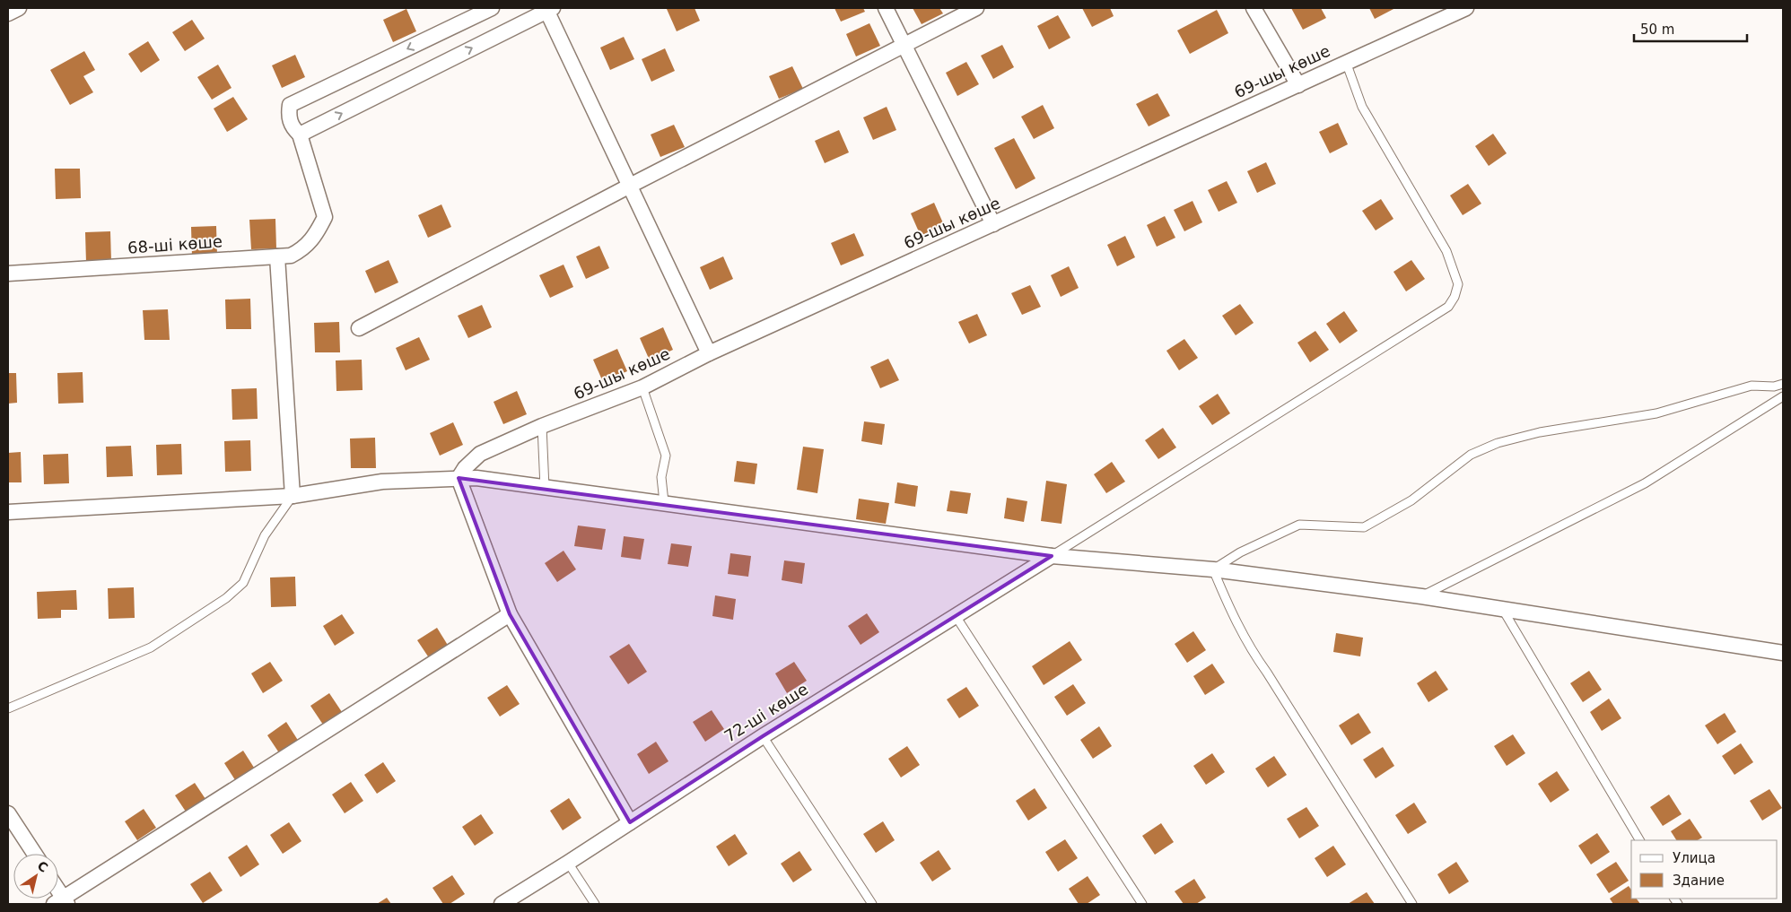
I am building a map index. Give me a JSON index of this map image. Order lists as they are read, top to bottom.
{
  "streets": {
    "street": ["69-шы көше", "68-ші көше", "72-ші көше"]
  },
  "legend": ["Улица", "Здание"],
  "scale_bar": "50 m",
  "north": "top right"
}
